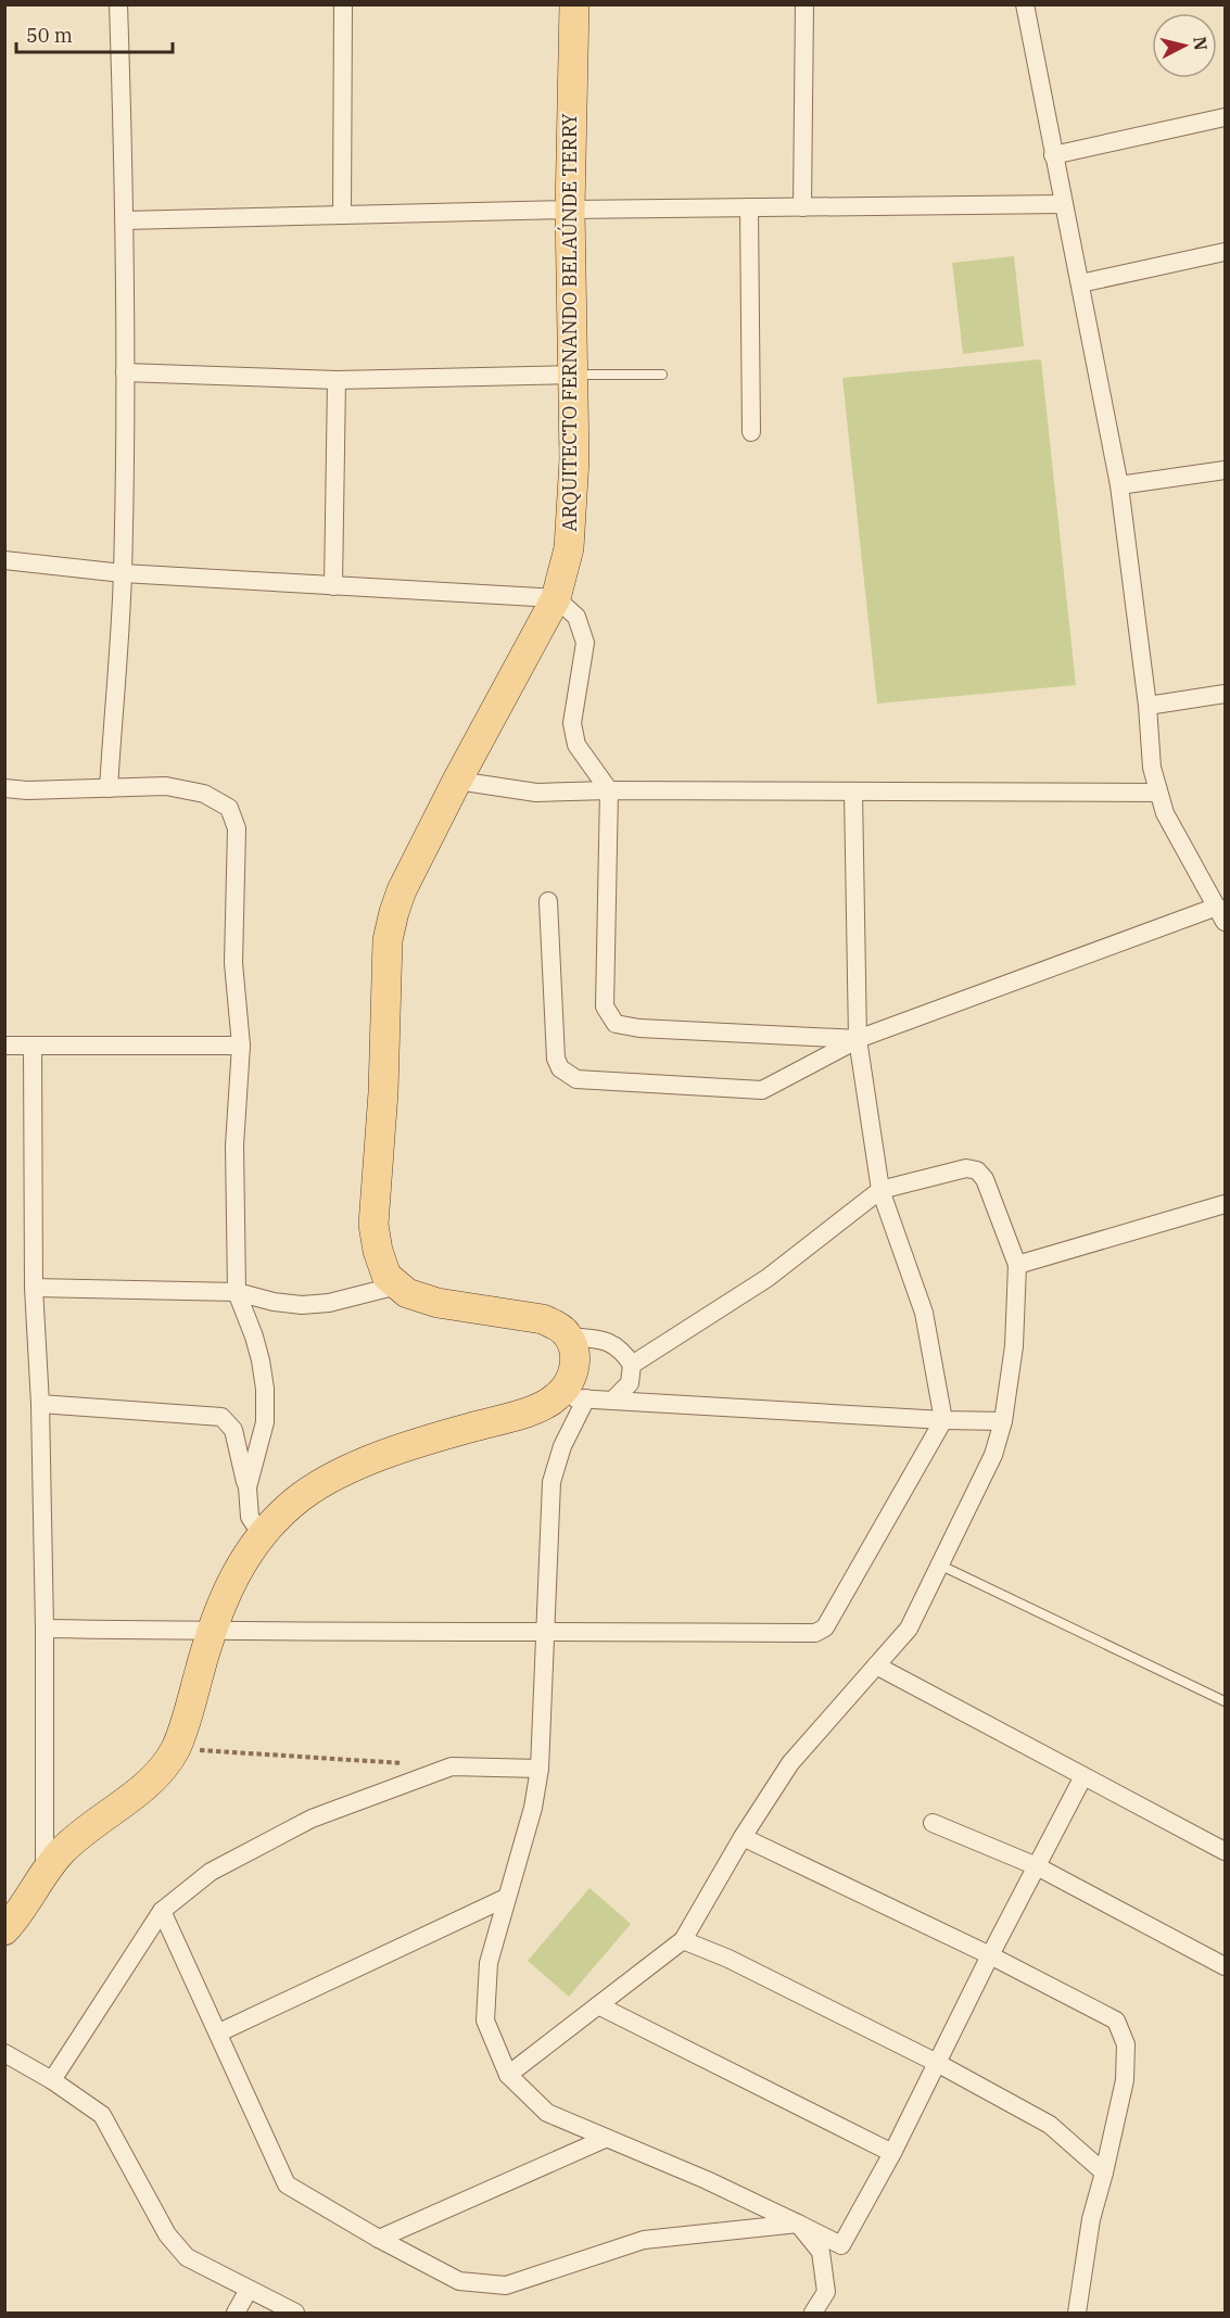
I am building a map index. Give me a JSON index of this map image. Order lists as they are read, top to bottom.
{
  "streets": {
    "main road": ["ARQUITECTO FERNANDO BELAÚNDE TERRY"]
  },
  "scale_bar": "50 m",
  "north": "right"
}
